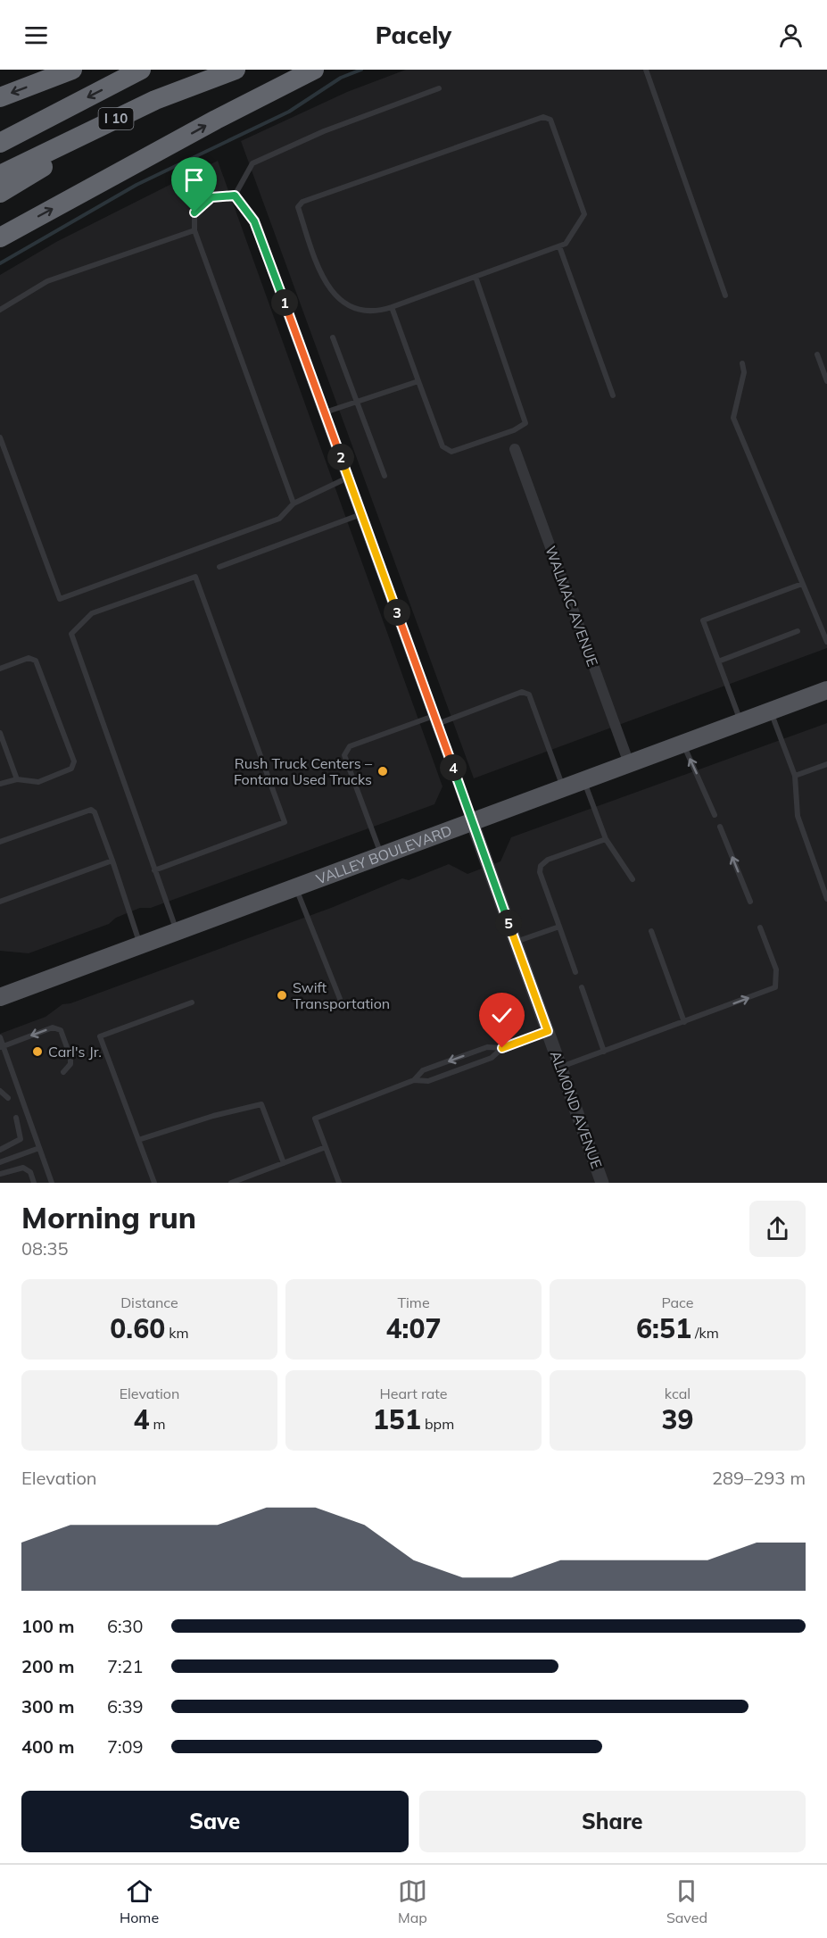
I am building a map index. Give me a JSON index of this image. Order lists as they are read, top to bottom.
{
  "streets": {
    "highway": ["I 10"],
    "main road": ["VALLEY BOULEVARD"],
    "street": ["WALMAC AVENUE", "ALMOND AVENUE"]
  },
  "crossings": [
    ["WALMAC AVENUE", "VALLEY BOULEVARD"],
    ["VALLEY BOULEVARD", "ALMOND AVENUE"]
  ],
  "places": ["Rush Truck Centers – Fontana Used Trucks", "Swift Transportation", "Carl's Jr."],
  "page": {
    "header": "Pacely",
    "pins": [
      "1",
      "2",
      "3",
      "4",
      "5"
    ],
    "heading": ["Morning run", "08:35"],
    "stats": [
      ["Distance", "0.60 km"],
      ["Time", "4:07"],
      ["Pace", "6:51 /km"],
      ["Elevation", "4 m"],
      ["Heart rate", "151 bpm"],
      ["kcal", "39"]
    ],
    "chart": ["Elevation", "289–293 m"],
    "list": [
      {
        "name": "100 m",
        "note": "6:30"
      },
      {
        "name": "200 m",
        "note": "7:21"
      },
      {
        "name": "300 m",
        "note": "6:39"
      },
      {
        "name": "400 m",
        "note": "7:09"
      }
    ],
    "buttons": ["Save", "Share"],
    "tabs": ["Home", "Map", "Saved"]
  }
}
